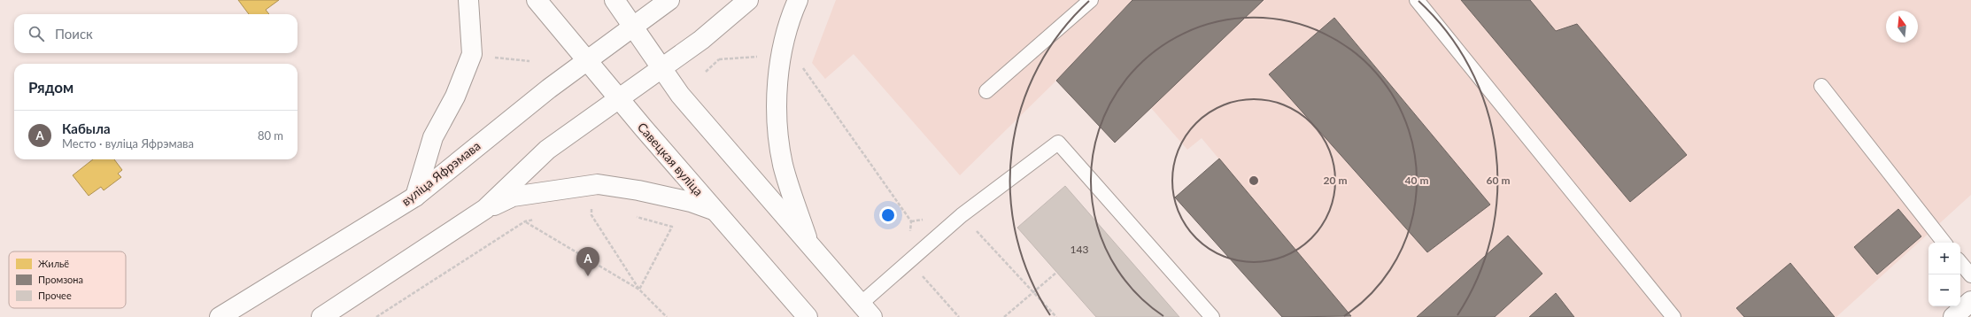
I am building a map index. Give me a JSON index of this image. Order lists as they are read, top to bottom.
{
  "streets": {
    "main road": ["Савецкая вуліца", "вуліца Яфрэмава"]
  },
  "crossings": [
    ["Савецкая вуліца", "вуліца Яфрэмава"]
  ],
  "house_numbers": ["143"],
  "legend": ["Жильё", "Промзона", "Прочее"],
  "north": "top",
  "page": {
    "search": "Поиск",
    "heading": "Рядом",
    "list": [
      {
        "mark": "A",
        "name": "Кабыла",
        "note": "Место · вуліца Яфрэмава",
        "value": "80 m"
      }
    ],
    "map_buttons": ["+", "−"],
    "pins": "A"
  },
  "rings": ["20 m", "40 m", "60 m"]
}
